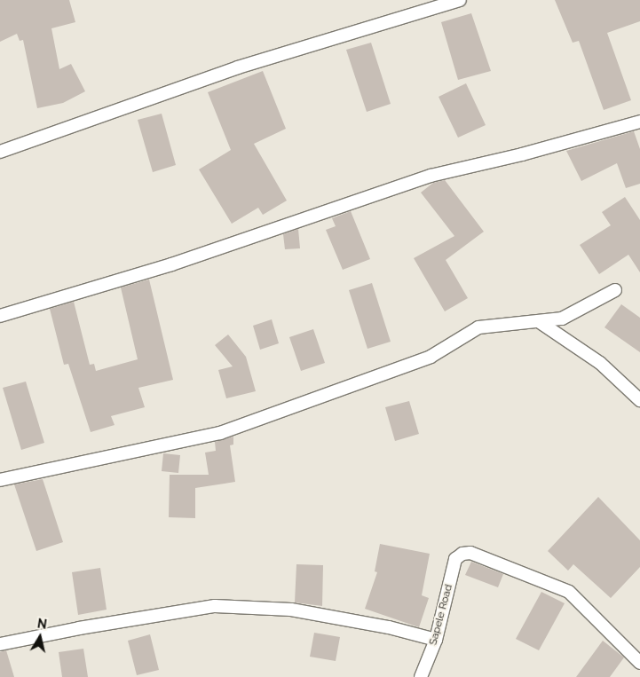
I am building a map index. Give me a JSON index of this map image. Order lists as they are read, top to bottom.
{
  "streets": {
    "street": ["Sapele Road"]
  },
  "north": "top"
}
